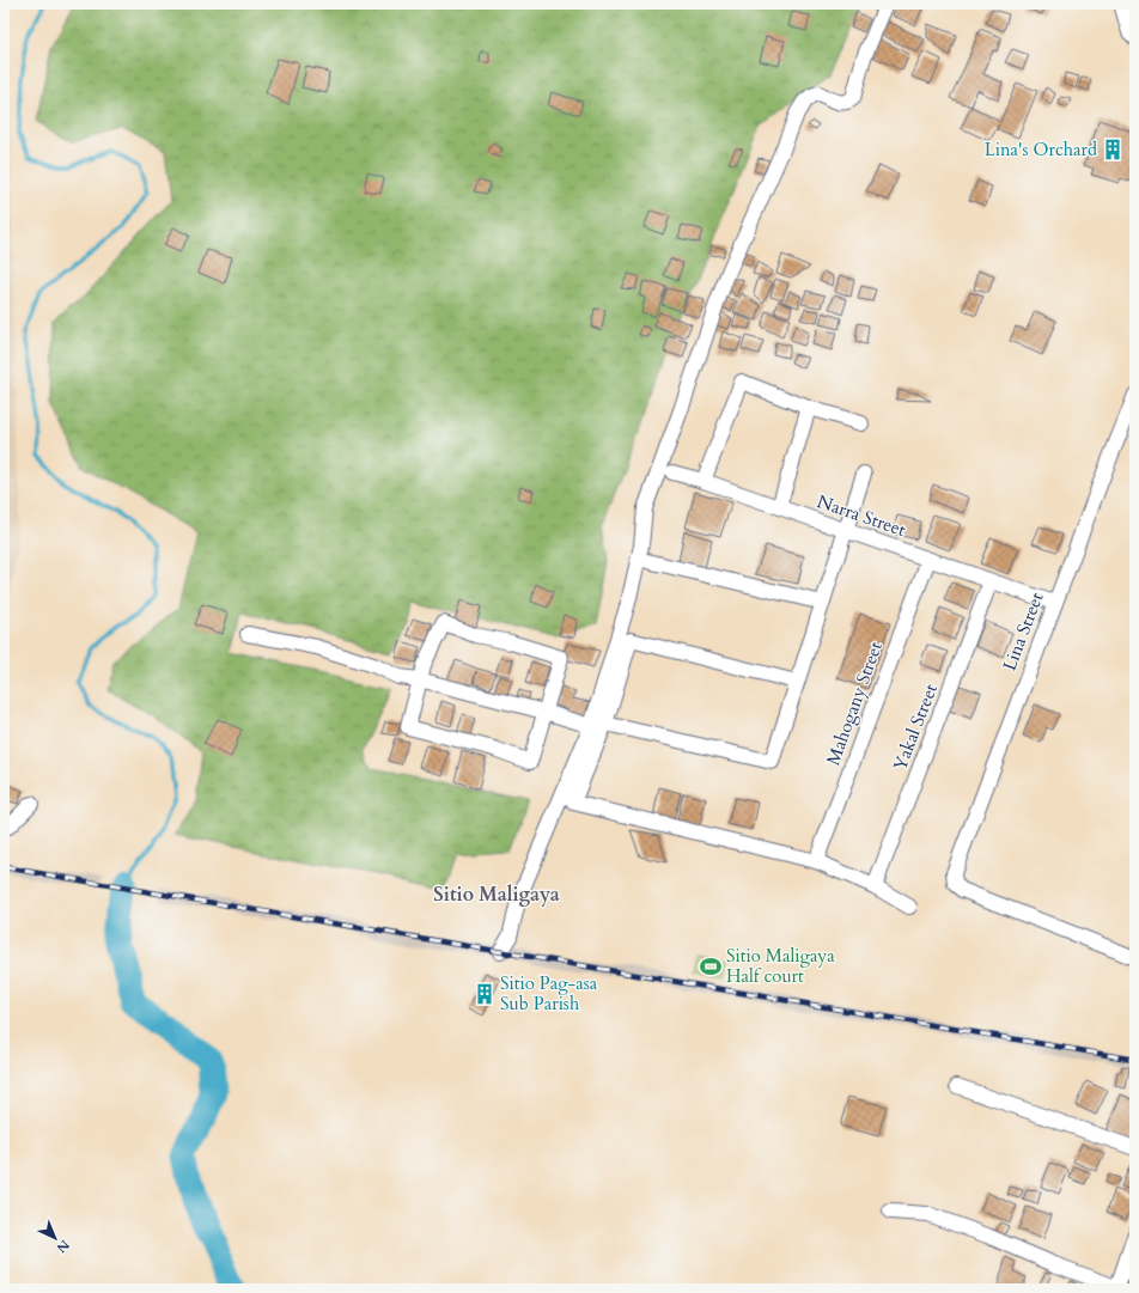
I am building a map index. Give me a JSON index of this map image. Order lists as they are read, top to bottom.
{
  "streets": {
    "street": [
      "Narra Street",
      "Lina Street",
      "Mahogany Street",
      "Yakal Street"
    ]
  },
  "crossings": [
    ["Narra Street", "Lina Street"],
    ["Narra Street", "Mahogany Street"],
    ["Narra Street", "Yakal Street"]
  ],
  "districts": ["Sitio Maligaya"],
  "places": {
    "building": ["Lina's Orchard", "Sitio Pag-asa Sub Parish"],
    "sports": ["Sitio Maligaya Half court"]
  },
  "north": "bottom right"
}
